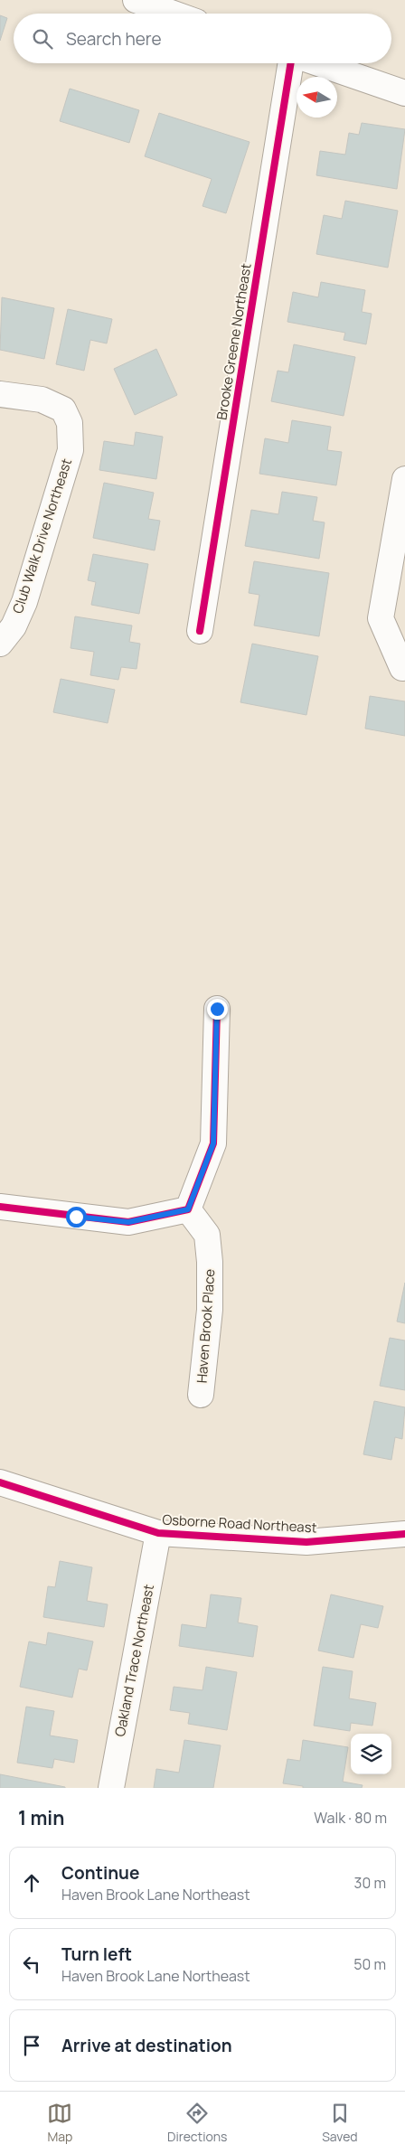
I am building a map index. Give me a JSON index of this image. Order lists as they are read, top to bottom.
{
  "streets": {
    "street": [
      "Brooke Greene Northeast",
      "Club Walk Drive Northeast",
      "Haven Brook Place",
      "Osborne Road Northeast",
      "Oakland Trace Northeast"
    ]
  },
  "crossings": [
    ["Osborne Road Northeast", "Oakland Trace Northeast"]
  ],
  "north": "left",
  "page": {
    "search": "Search here",
    "heading": ["1 min", "Walk · 80 m"],
    "list": [
      ["Continue", "Haven Brook Lane Northeast", "30 m"],
      ["Turn left", "Haven Brook Lane Northeast", "50 m"],
      "Arrive at destination"
    ],
    "nav": ["Map", "Directions", "Saved"]
  }
}
